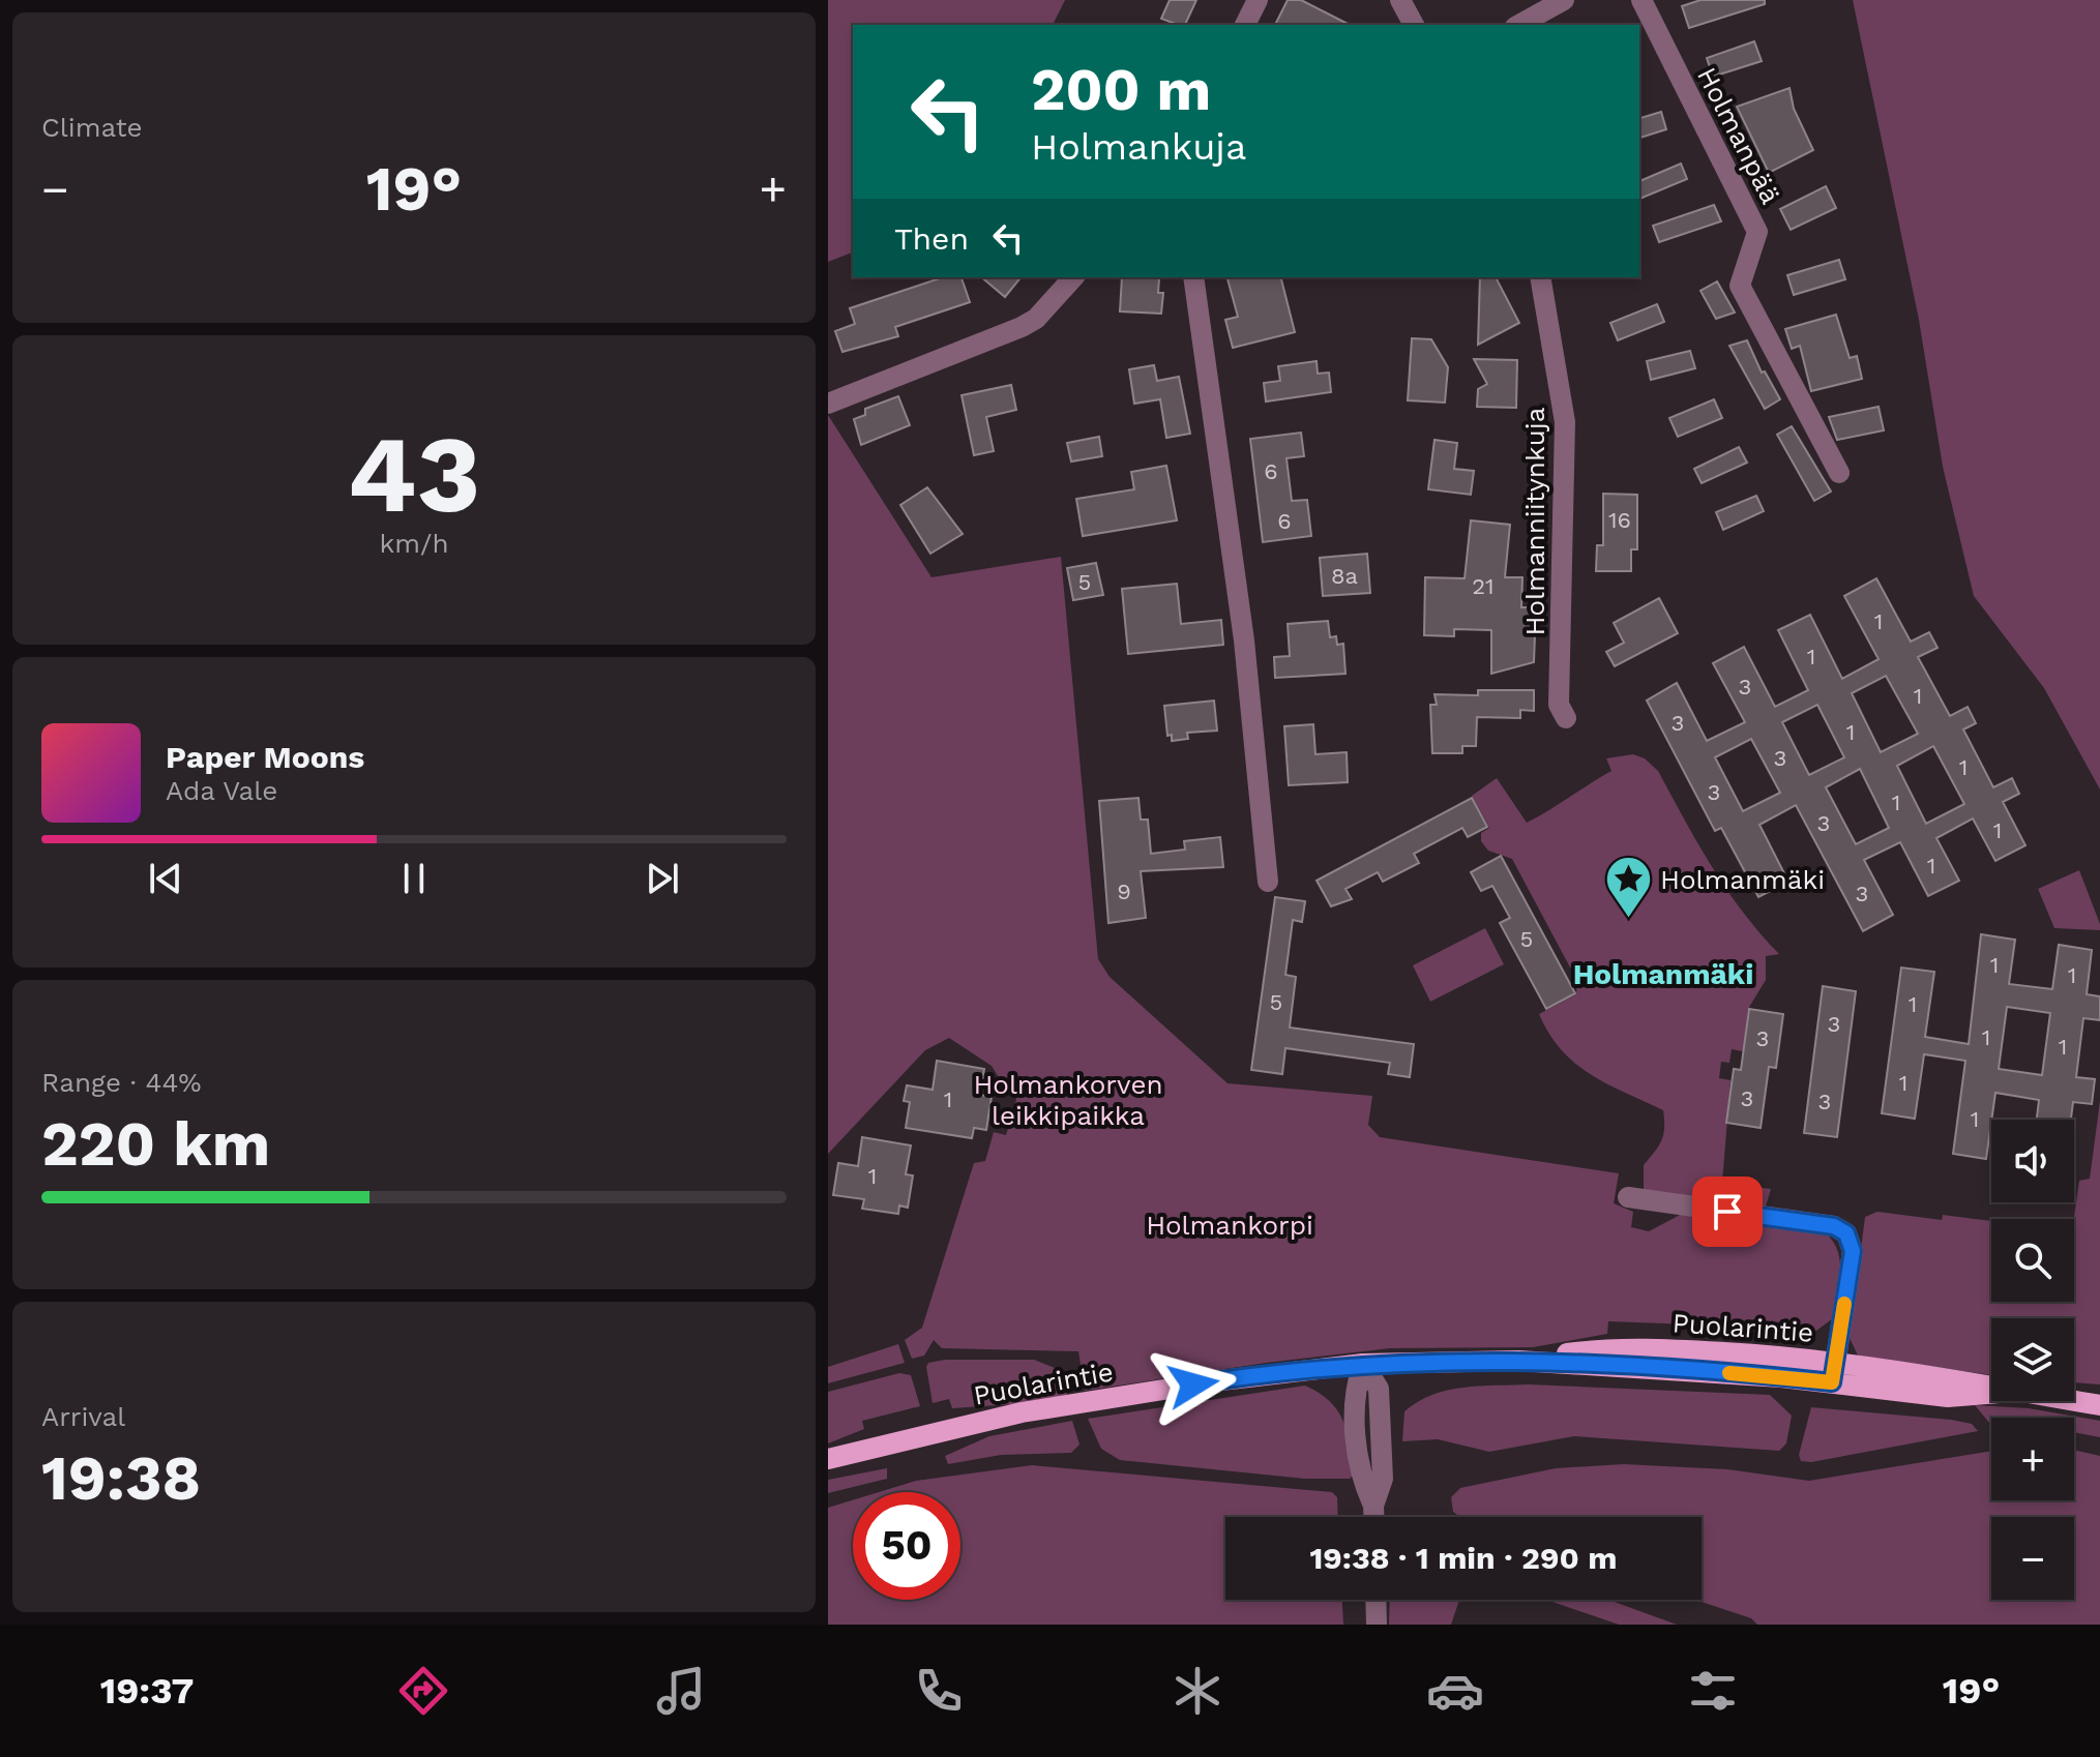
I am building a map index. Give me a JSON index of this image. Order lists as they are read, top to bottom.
{
  "streets": {
    "main road": ["Puolarintie"],
    "street": ["Holmanpää", "Holmanniitynkuja"]
  },
  "districts": ["Holmanmäki"],
  "parks": ["Holmankorven leikkipaikka", "Holmankorpi"],
  "places": {
    "place": ["Holmanmäki"]
  },
  "house_numbers": [
    "6",
    "16",
    "6",
    "8a",
    "5",
    "21",
    "1",
    "1",
    "3",
    "1",
    "3",
    "1",
    "3",
    "1",
    "3",
    "1",
    "3",
    "1",
    "1",
    "9",
    "3",
    "5",
    "1",
    "1",
    "5",
    "1",
    "3",
    "1",
    "3",
    "1",
    "1",
    "3",
    "1",
    "3",
    "1",
    "1"
  ],
  "page": {
    "tile": [
      "Climate",
      ["43", "km/h"],
      ["Range · 44%", "220 km"],
      ["Arrival", "19:38"]
    ],
    "turn": ["200 m", "Holmankuja"],
    "heat": ["−", "19°", "+"],
    "then": "Then",
    "song": ["Paper Moons", "Ada Vale"],
    "map_buttons": ["+", "−"],
    "limit": "50",
    "trip": "19:38 · 1 min · 290 m",
    "tabs": ["19:37", "19°"]
  }
}
